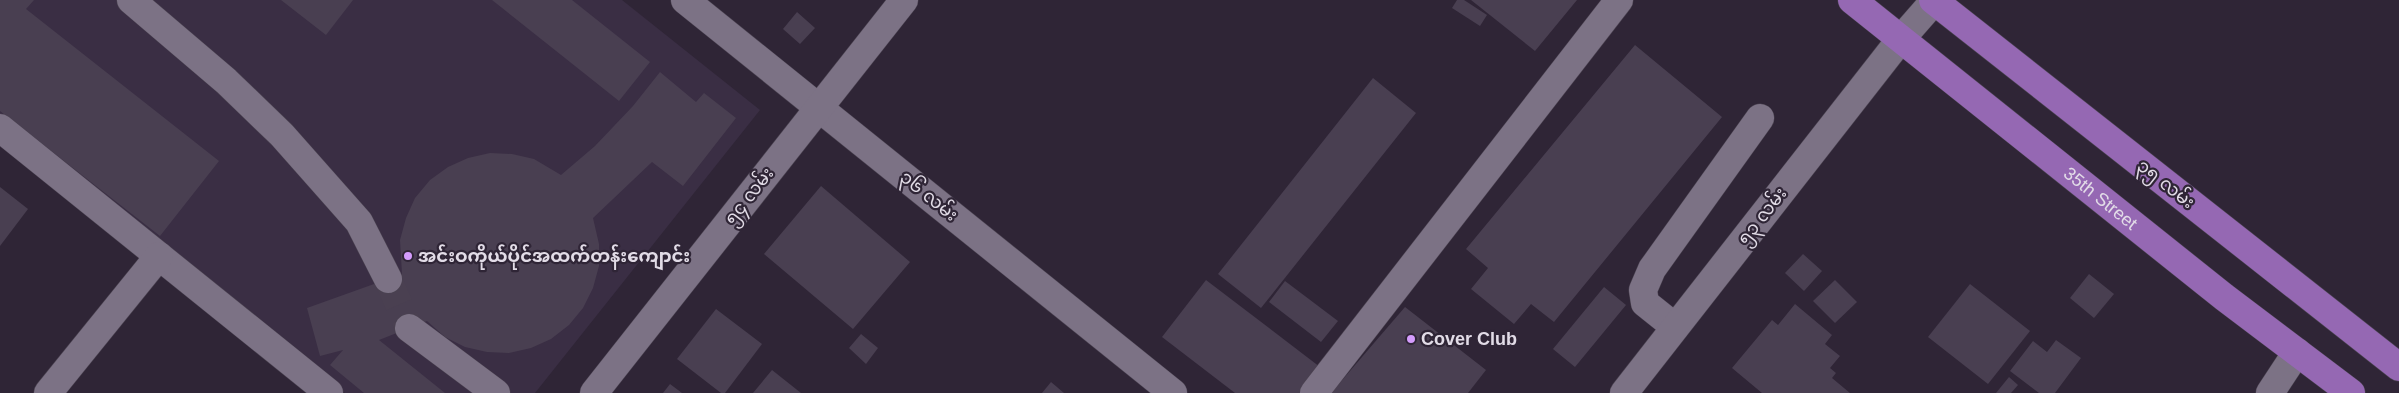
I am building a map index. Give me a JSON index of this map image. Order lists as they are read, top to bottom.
{
  "streets": {
    "main road": ["၃၅ လမ်း", "35th Street"],
    "street": ["၅၄ လမ်း", "၃၆ လမ်း", "၅၃ လမ်း"]
  },
  "crossings": [
    ["၃၅ လမ်း", "၅၃ လမ်း"],
    ["၅၄ လမ်း", "၃၆ လမ်း"],
    ["35th Street", "၅၃ လမ်း"]
  ],
  "places": ["အင်းဝကိုယ်ပိုင်အထက်တန်းကျောင်း", "Cover Club"]
}
